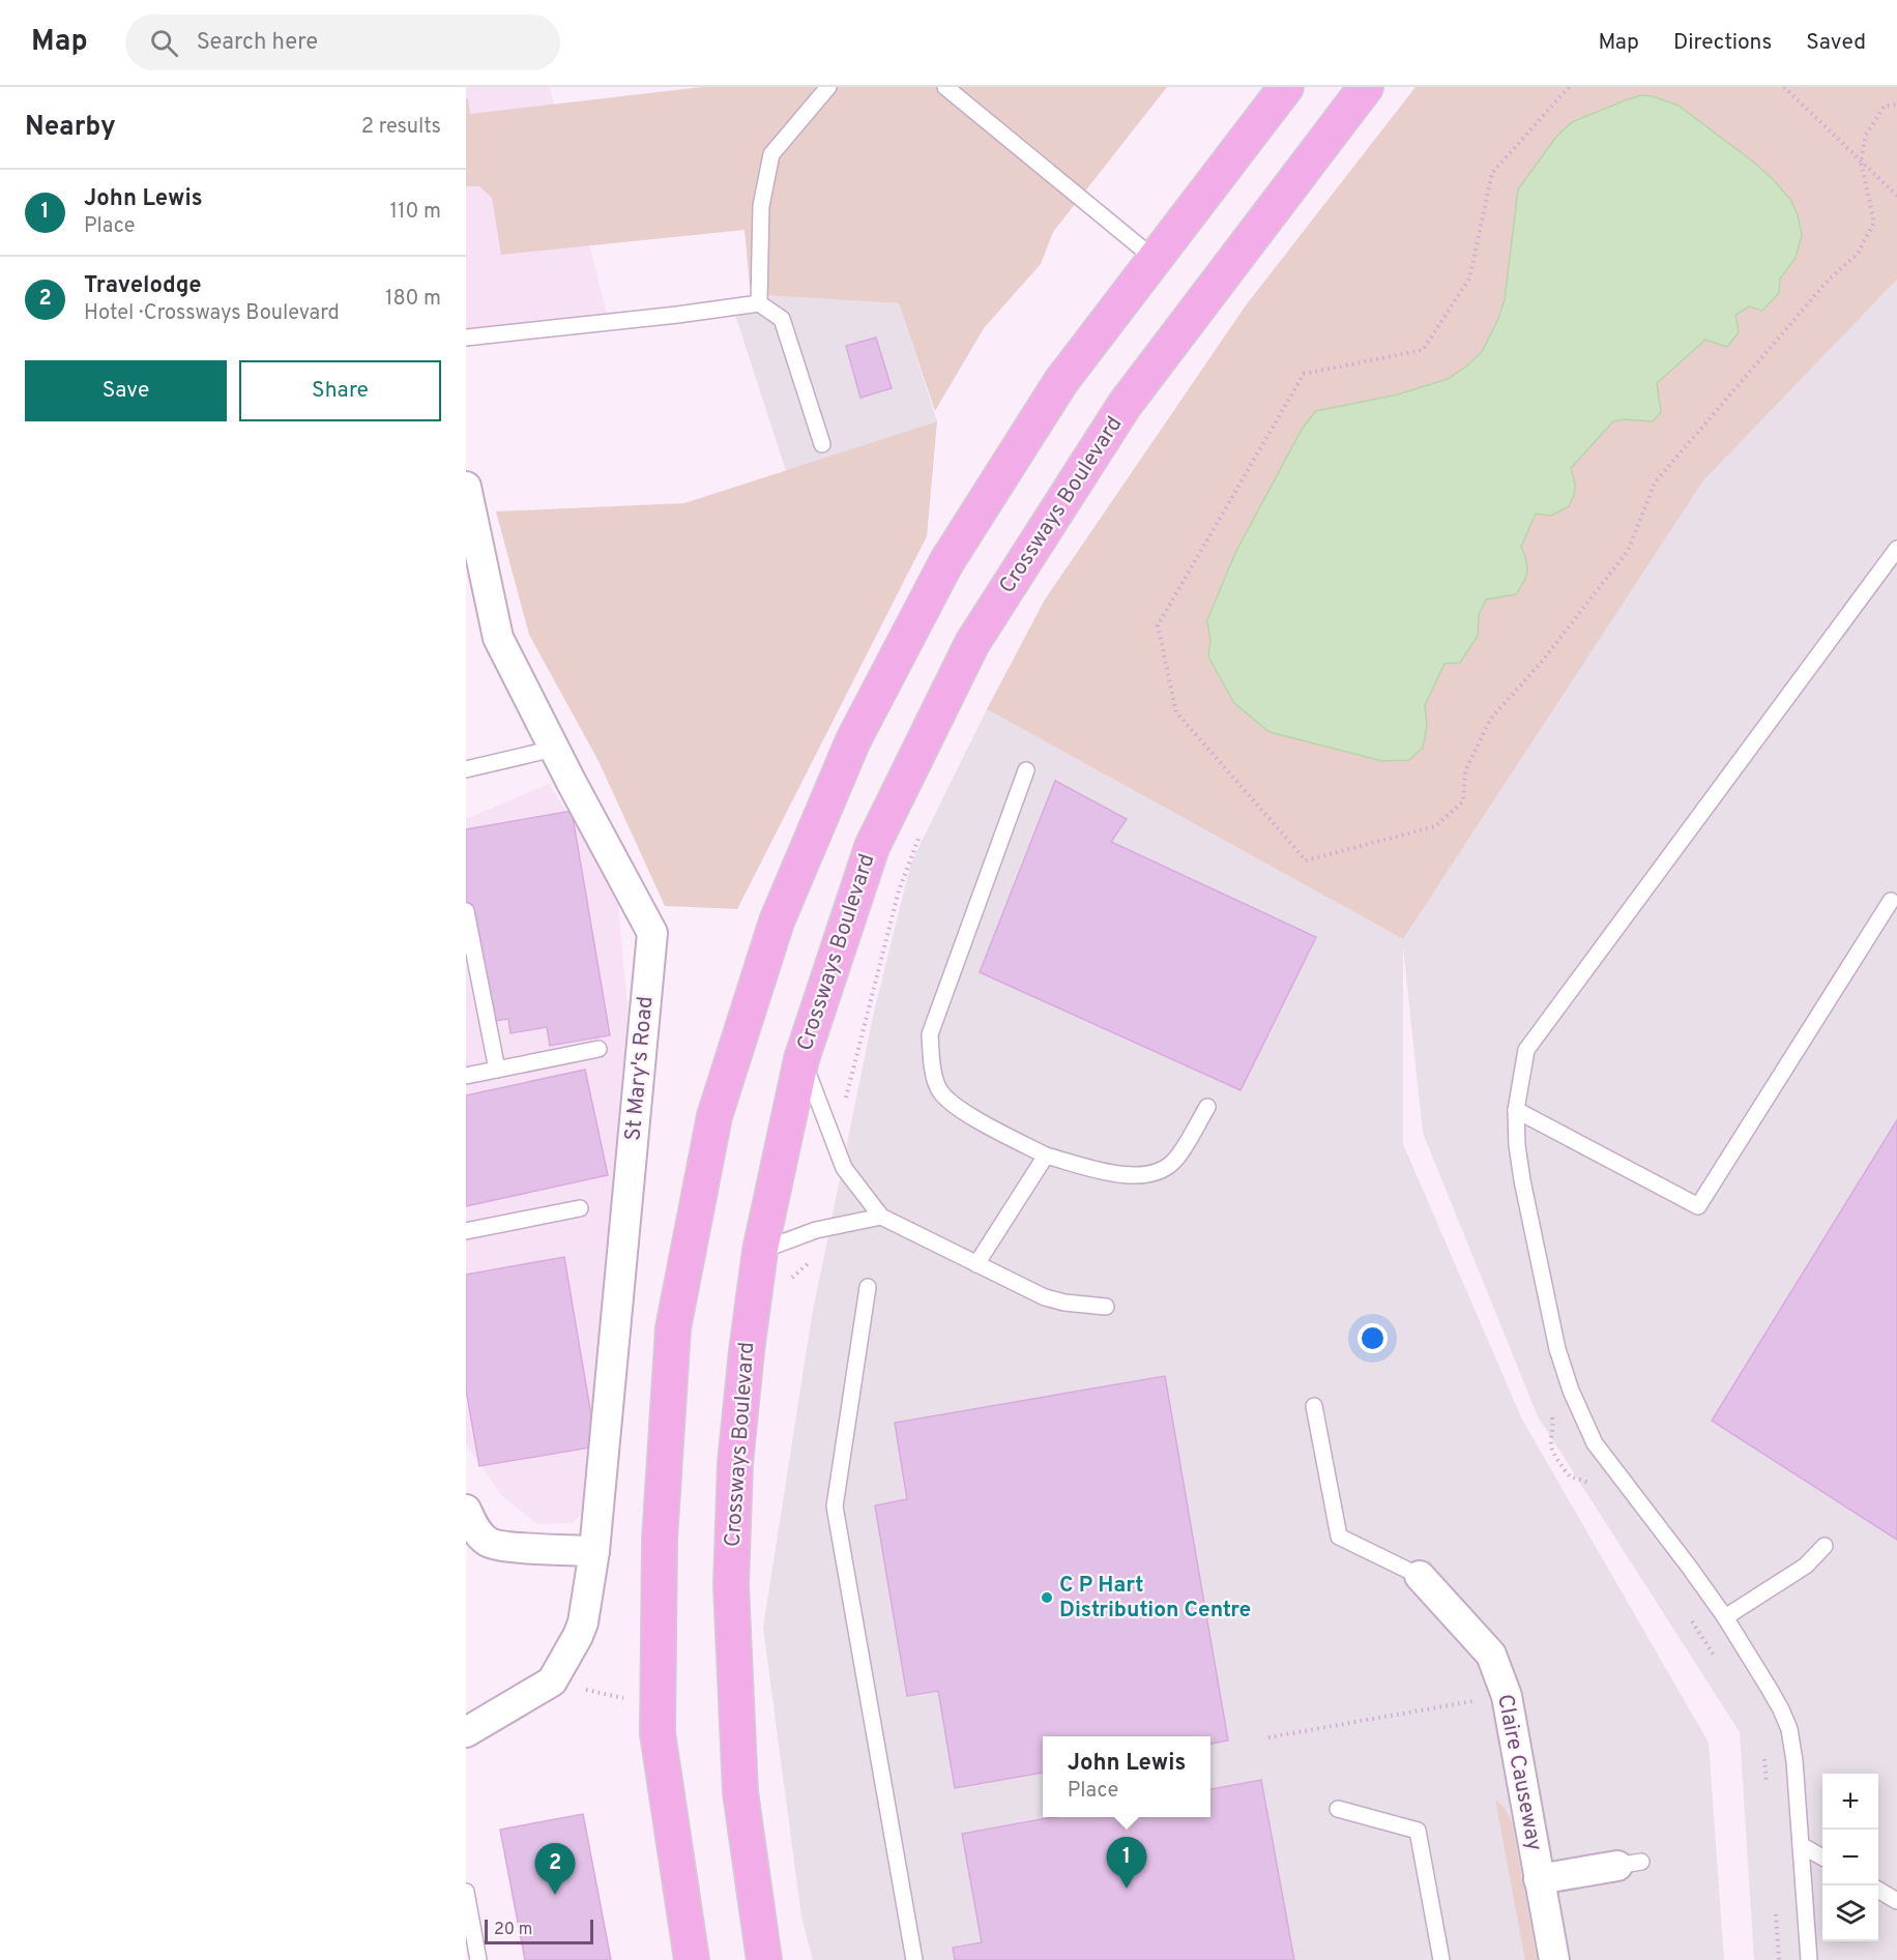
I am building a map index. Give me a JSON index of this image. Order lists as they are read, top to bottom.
{
  "streets": {
    "main road": ["Crossways Boulevard"],
    "street": ["St Mary's Road", "Claire Causeway"]
  },
  "places": ["C P Hart Distribution Centre"],
  "scale_bar": "20 m",
  "page": {
    "header": "Map",
    "search": "Search here",
    "nav": ["Map", "Directions", "Saved"],
    "heading": ["Nearby", "2 results"],
    "list": [
      {
        "mark": "1",
        "name": "John Lewis",
        "note": "Place",
        "value": "110 m"
      },
      {
        "mark": "2",
        "name": "Travelodge",
        "note": "Hotel · Crossways Boulevard",
        "value": "180 m"
      }
    ],
    "buttons": ["Save", "Share"],
    "popup": ["John Lewis", "Place"],
    "map_buttons": ["+", "−"],
    "pins": ["1", "2"],
    "scale": "20 m"
  }
}
